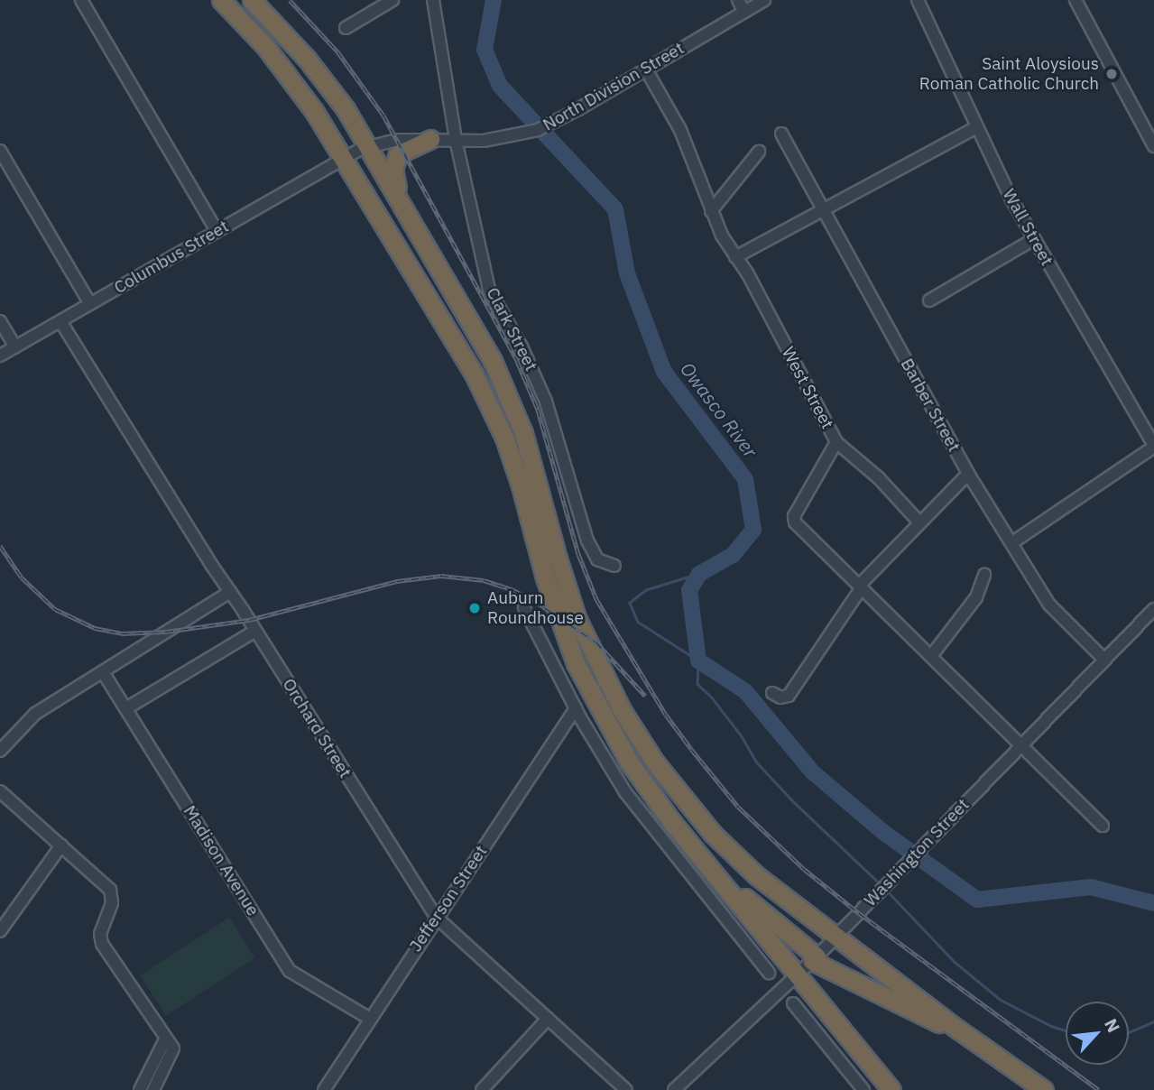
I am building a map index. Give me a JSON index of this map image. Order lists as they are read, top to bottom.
{
  "streets": {
    "street": [
      "North Division Street",
      "Wall Street",
      "Columbus Street",
      "Clark Street",
      "West Street",
      "Barber Street",
      "Orchard Street",
      "Washington Street",
      "Madison Avenue",
      "Jefferson Street"
    ]
  },
  "crossings": [
    ["North Division Street", "Columbus Street"],
    ["North Division Street", "Clark Street"],
    ["North Division Street", "West Street"],
    ["Columbus Street", "Orchard Street"],
    ["West Street", "Washington Street"],
    ["Barber Street", "Washington Street"],
    ["Orchard Street", "Jefferson Street"],
    ["Madison Avenue", "Jefferson Street"]
  ],
  "water": ["Owasco River"],
  "places": ["Saint Aloysious Roman Catholic Church", "Auburn Roundhouse"],
  "north": "top right"
}
